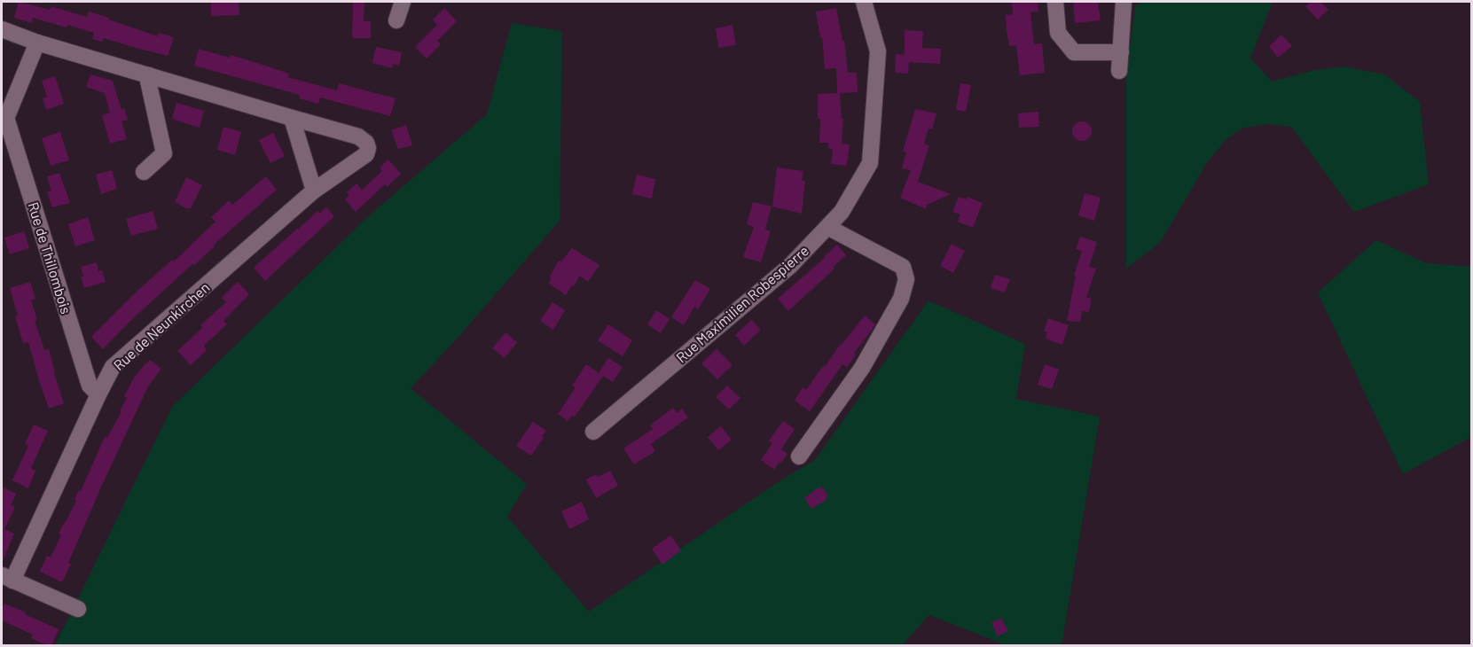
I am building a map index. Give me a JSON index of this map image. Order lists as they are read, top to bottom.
{
  "streets": {
    "street": ["Rue de Thillombois", "Rue Maximilien Robespierre", "Rue de Neunkirchen"]
  },
  "crossings": [
    ["Rue de Thillombois", "Rue de Neunkirchen"]
  ]
}
